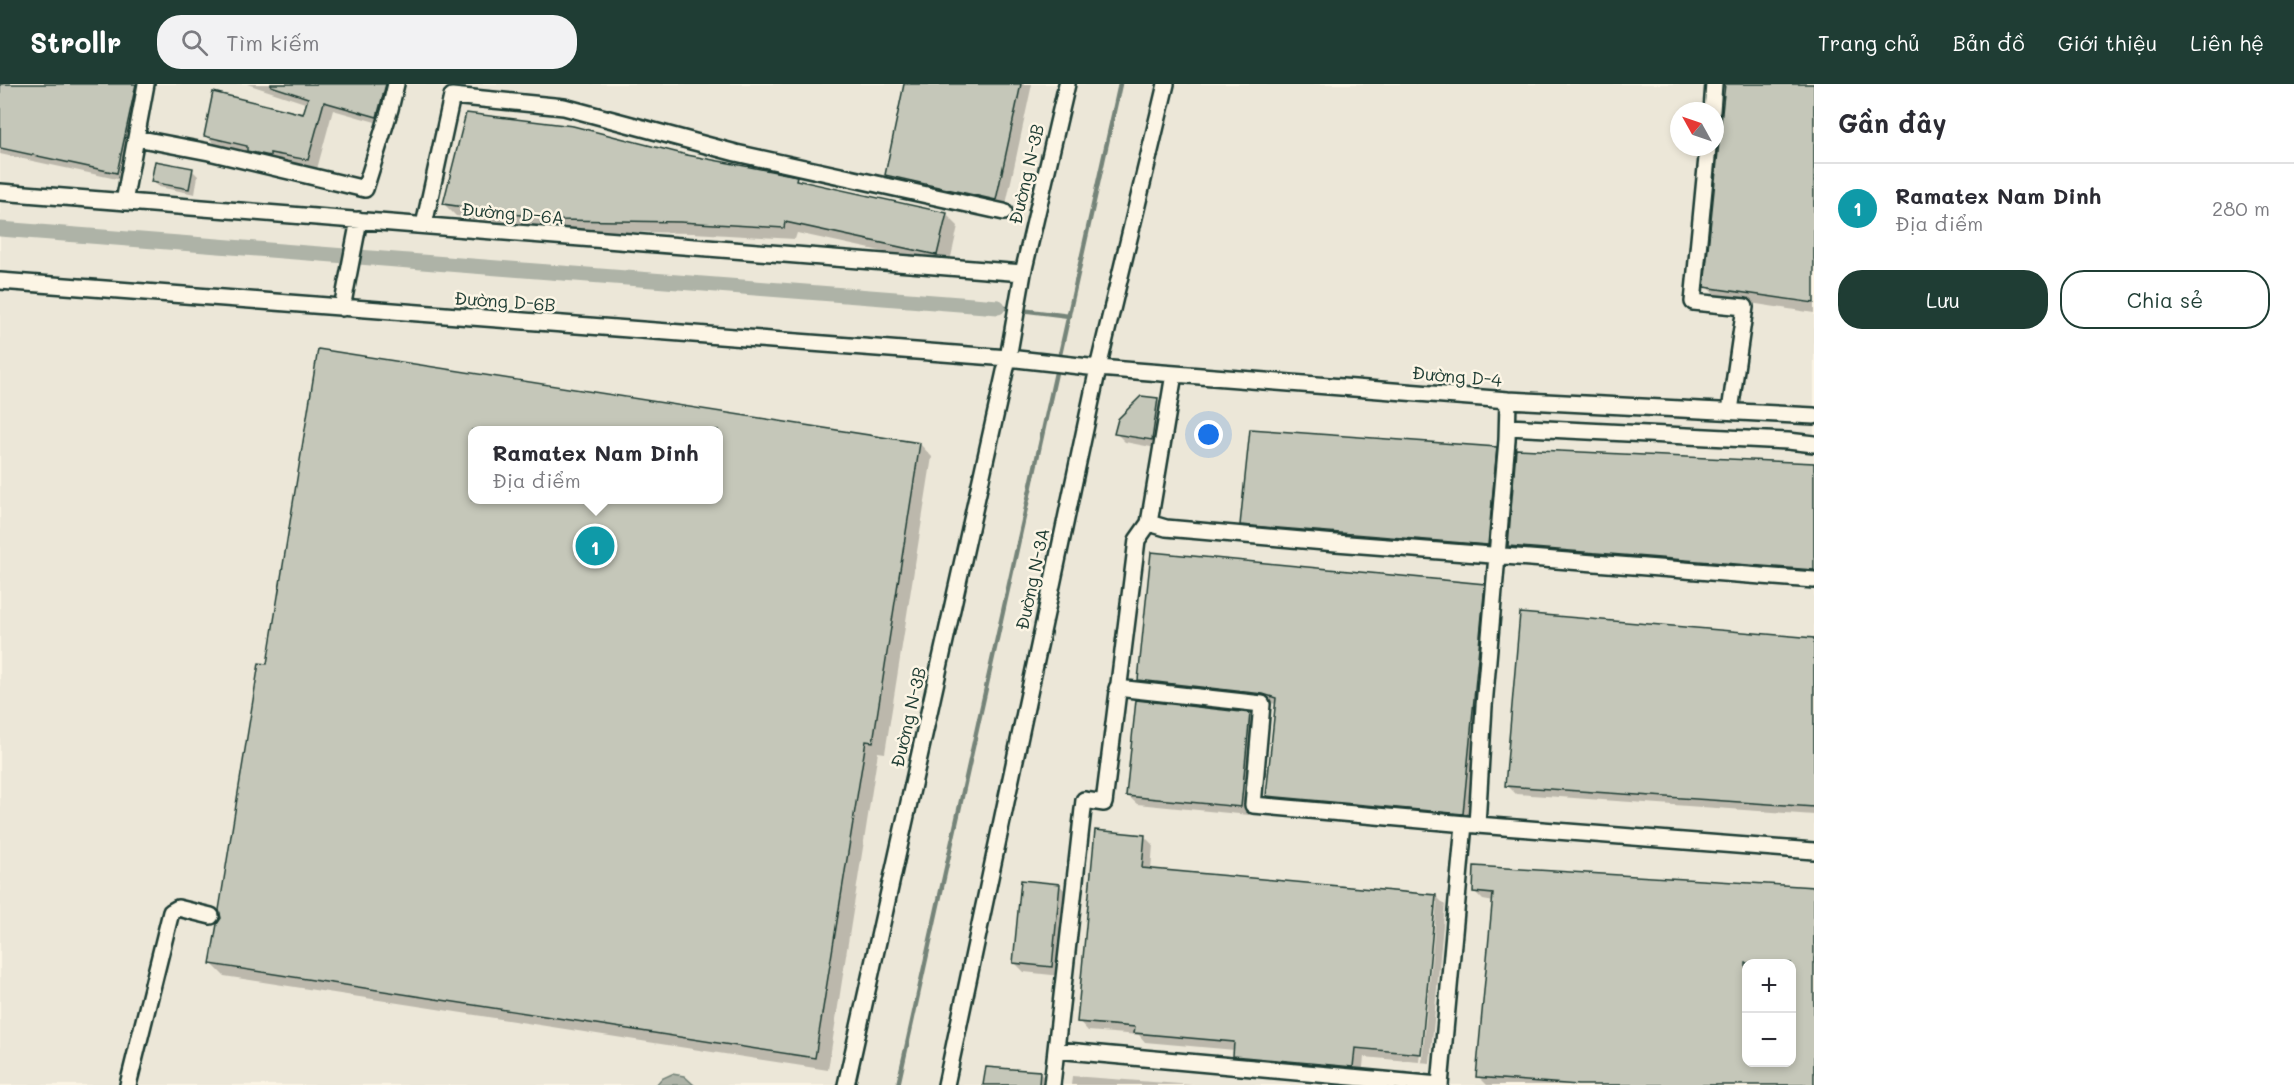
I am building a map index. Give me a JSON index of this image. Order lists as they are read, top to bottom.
{
  "streets": {
    "street": [
      "Đường N-3B",
      "Đường D-6A",
      "Đường D-6B",
      "Đường D-4",
      "Đường N-3A"
    ]
  },
  "crossings": [
    ["Đường N-3B", "Đường D-6A"],
    ["Đường N-3B", "Đường D-6B"],
    ["Đường D-6B", "Đường D-4"],
    ["Đường D-4", "Đường N-3A"]
  ],
  "north": "top left",
  "page": {
    "header": "Strollr",
    "search": "Tìm kiếm",
    "nav": [
      "Trang chủ",
      "Bản đồ",
      "Giới thiệu",
      "Liên hệ"
    ],
    "heading": "Gần đây",
    "list": [
      {
        "mark": "1",
        "name": "Ramatex Nam Dinh",
        "note": "Địa điểm",
        "value": "280 m"
      }
    ],
    "buttons": ["Lưu", "Chia sẻ"],
    "popup": ["Ramatex Nam Dinh", "Địa điểm"],
    "pins": "1",
    "map_buttons": ["+", "−"]
  }
}
